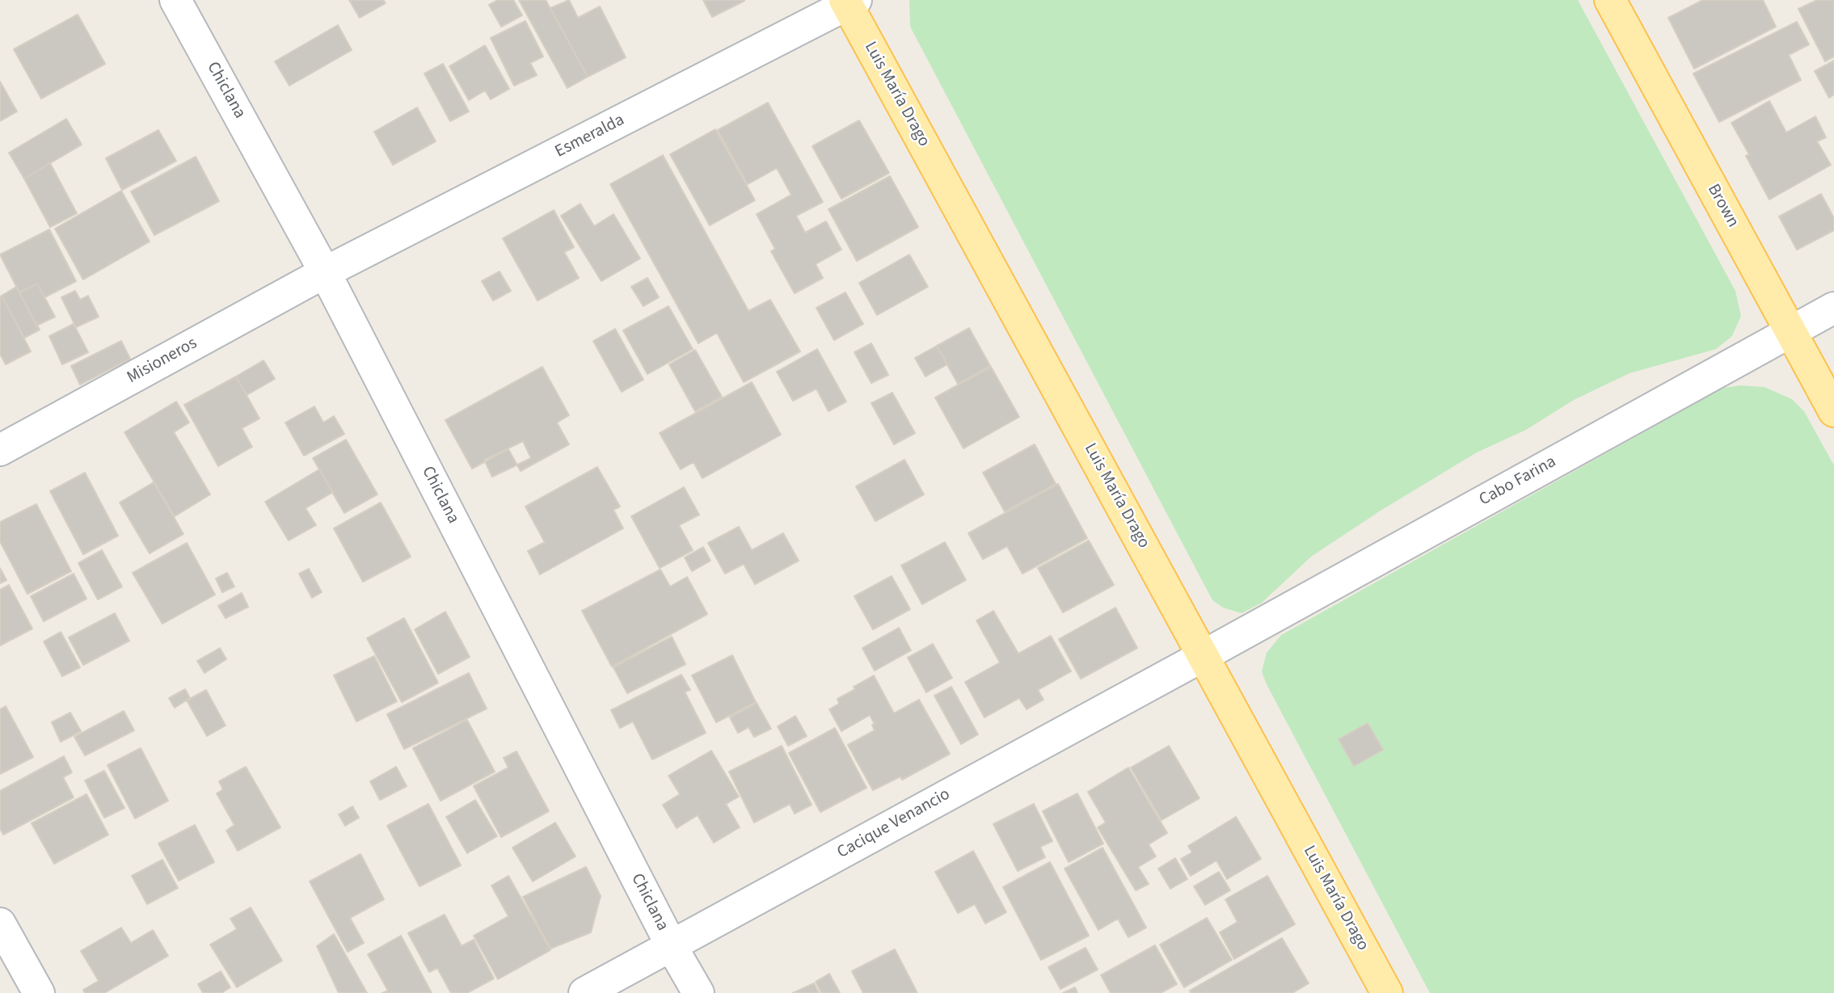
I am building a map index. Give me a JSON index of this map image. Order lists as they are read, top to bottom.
{
  "streets": {
    "main road": ["Luis María Drago", "Brown"],
    "street": [
      "Chiclana",
      "Esmeralda",
      "Misioneros",
      "Cabo Farina",
      "Cacique Venancio"
    ]
  },
  "crossings": [
    ["Chiclana", "Esmeralda"],
    ["Chiclana", "Misioneros"],
    ["Chiclana", "Cacique Venancio"],
    ["Luis María Drago", "Esmeralda"],
    ["Luis María Drago", "Cabo Farina"],
    ["Luis María Drago", "Cacique Venancio"],
    ["Esmeralda", "Misioneros"],
    ["Brown", "Cabo Farina"],
    ["Cabo Farina", "Cacique Venancio"]
  ]
}
